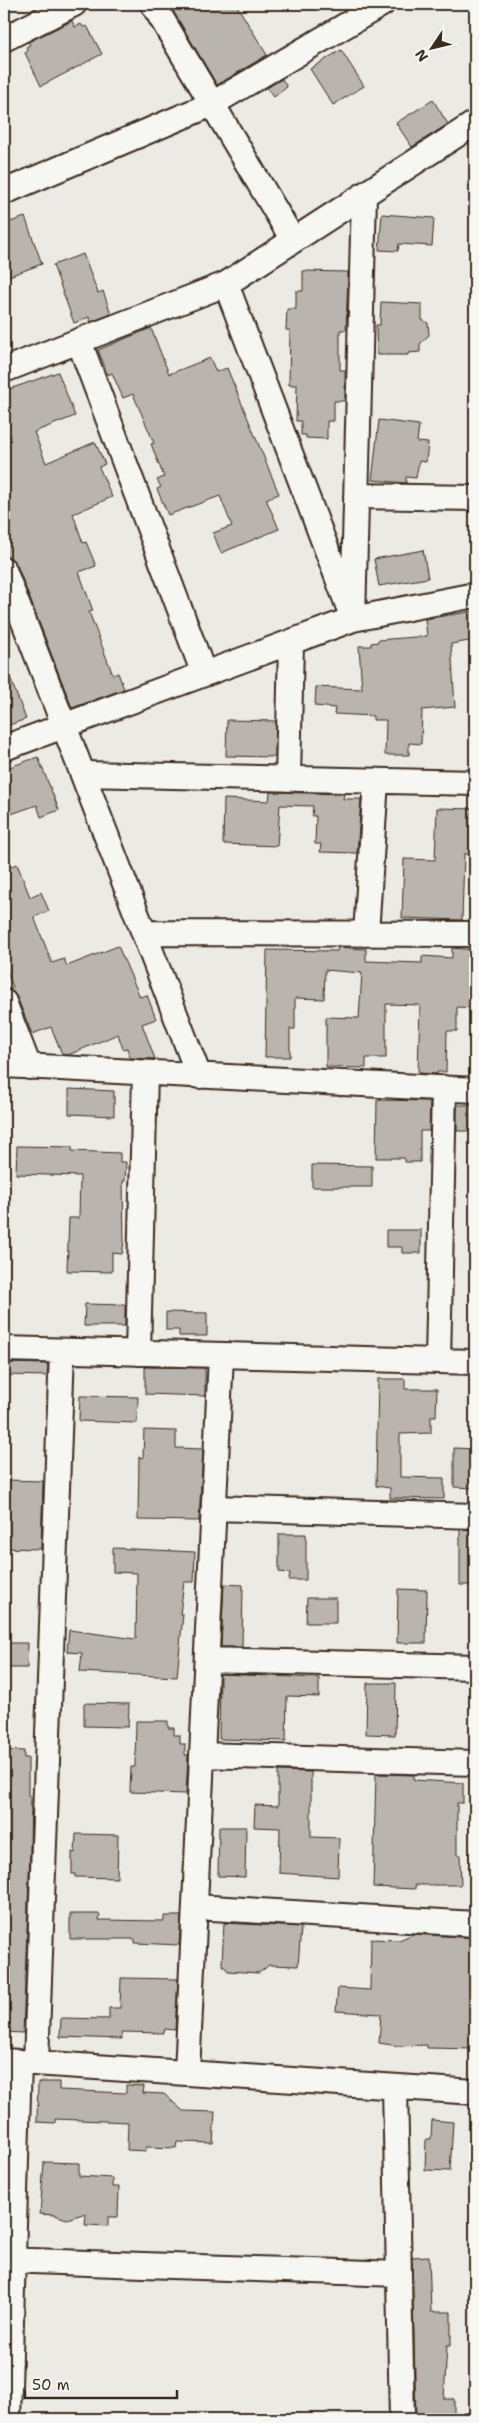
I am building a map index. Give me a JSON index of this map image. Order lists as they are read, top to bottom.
{
  "scale_bar": "50 m",
  "north": "bottom left"
}
